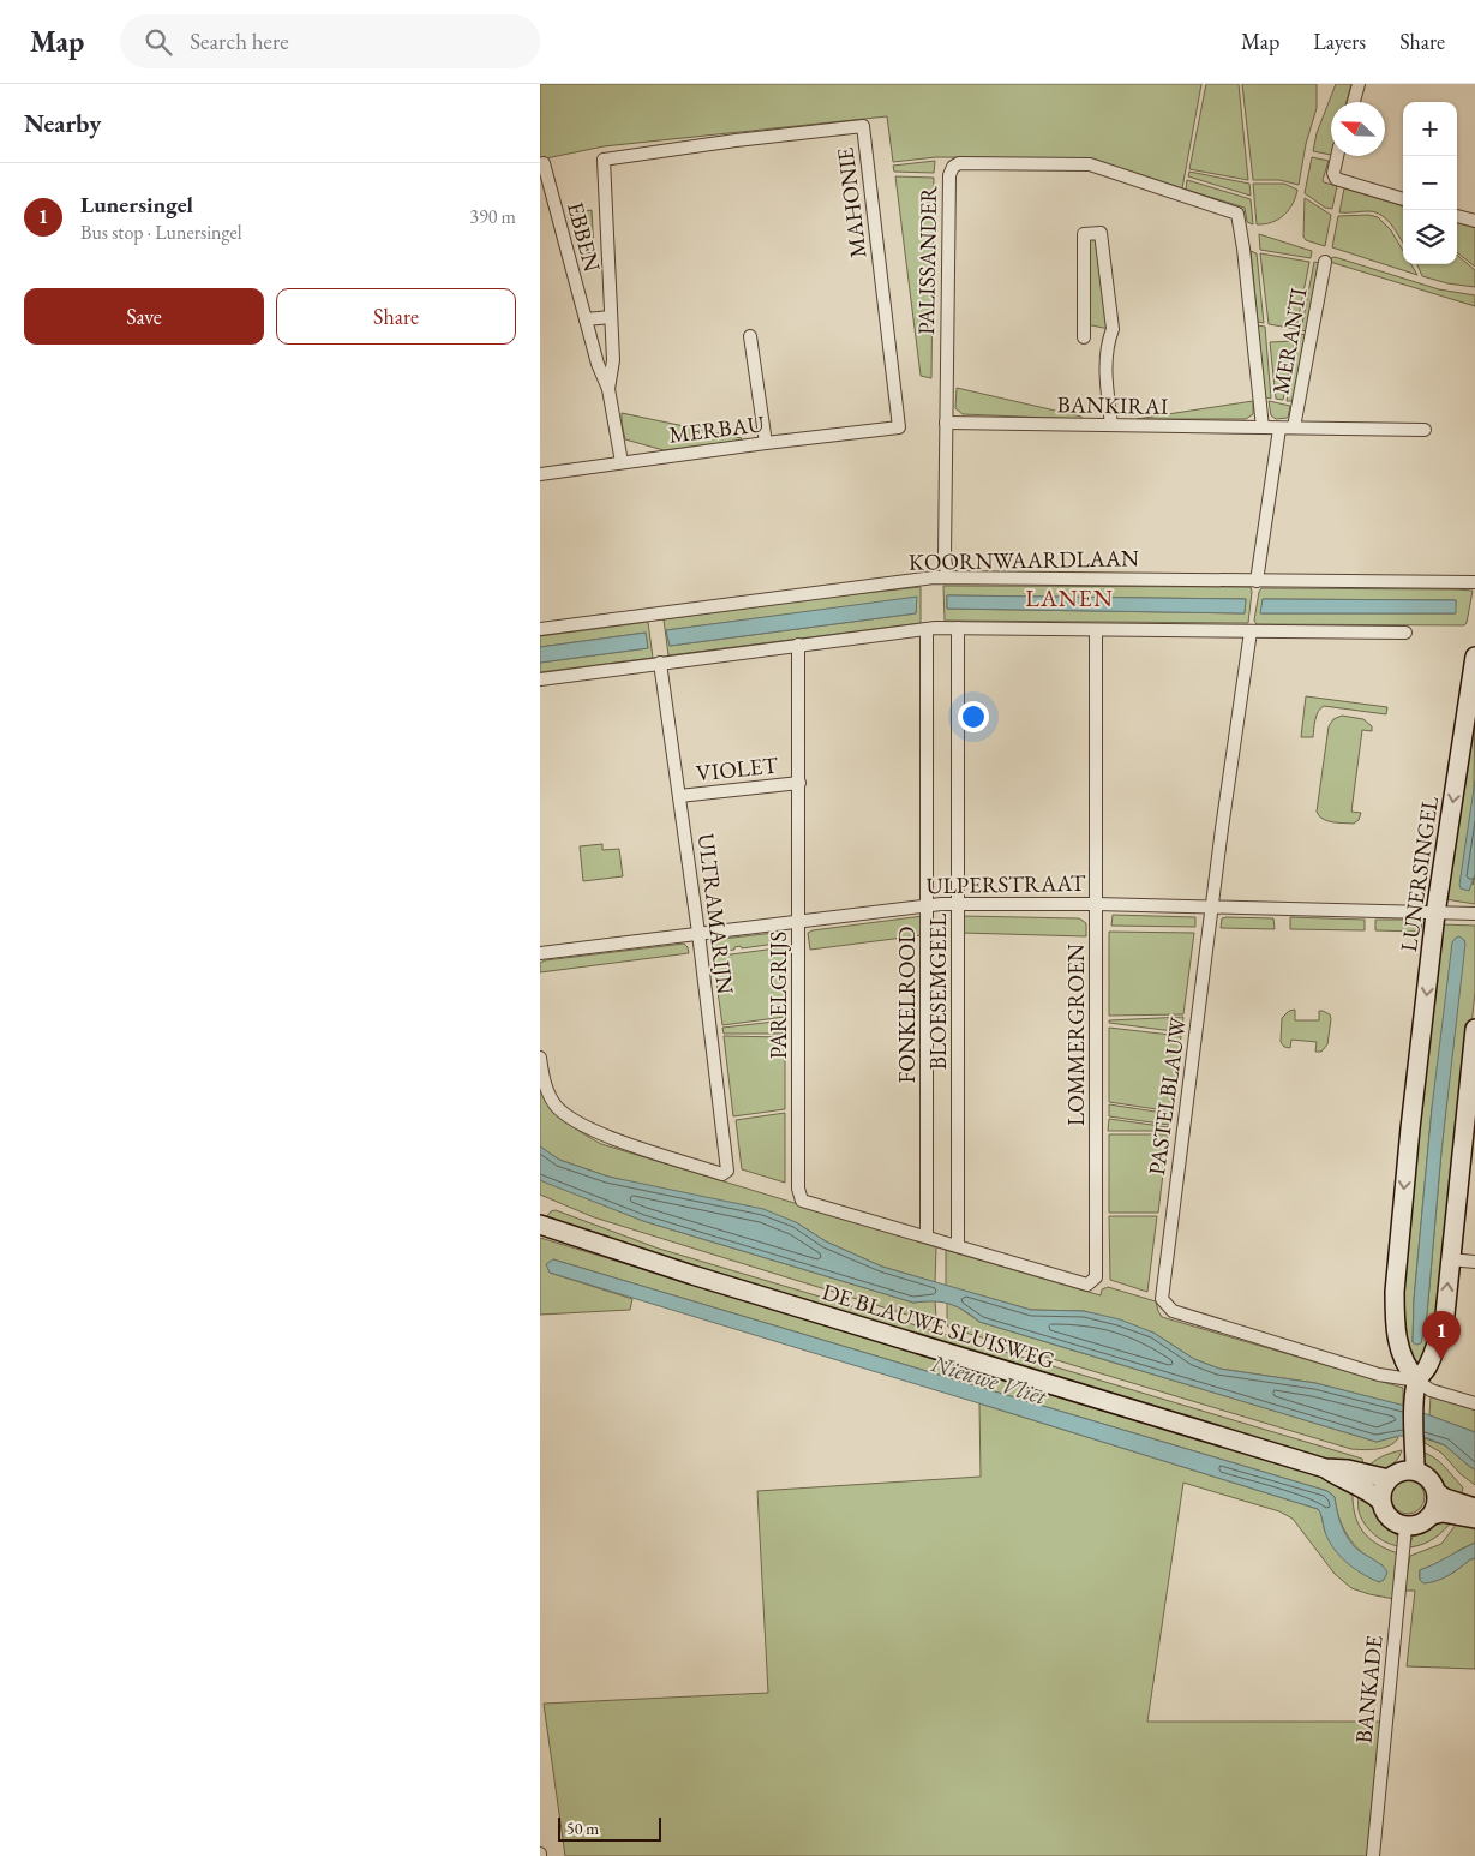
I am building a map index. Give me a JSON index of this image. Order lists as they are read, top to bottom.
{
  "streets": {
    "main road": ["LUNERSINGEL", "DE BLAUWE SLUISWEG"],
    "street": [
      "MAHONIE",
      "EBBEN",
      "PALISSANDER",
      "MERANTI",
      "BANKIRAI",
      "MERBAU",
      "KOORNWAARDLAAN",
      "VIOLET",
      "ULPERSTRAAT",
      "ULTRAMARIJN",
      "BLOESEMGEEL",
      "PARELGRIJS",
      "FONKELROOD",
      "LOMMERGROEN",
      "PASTELBLAUW",
      "BANKADE"
    ]
  },
  "crossings": [
    ["MAHONIE", "EBBEN"],
    ["MAHONIE", "MERBAU"],
    ["EBBEN", "MERBAU"],
    ["PALISSANDER", "BANKIRAI"],
    ["PALISSANDER", "KOORNWAARDLAAN"],
    ["MERANTI", "BANKIRAI"],
    ["VIOLET", "ULTRAMARIJN"],
    ["VIOLET", "PARELGRIJS"],
    ["LUNERSINGEL", "ULPERSTRAAT"],
    ["LUNERSINGEL", "PASTELBLAUW"],
    ["ULPERSTRAAT", "ULTRAMARIJN"],
    ["ULPERSTRAAT", "BLOESEMGEEL"],
    ["ULPERSTRAAT", "PARELGRIJS"],
    ["ULPERSTRAAT", "FONKELROOD"],
    ["ULPERSTRAAT", "LOMMERGROEN"],
    ["ULPERSTRAAT", "PASTELBLAUW"],
    ["BLOESEMGEEL", "LOMMERGROEN"],
    ["PARELGRIJS", "FONKELROOD"],
    ["PARELGRIJS", "LOMMERGROEN"],
    ["DE BLAUWE SLUISWEG", "BANKADE"]
  ],
  "districts": ["LANEN"],
  "water": ["Nieuwe Vliet"],
  "scale_bar": "50 m",
  "north": "top left",
  "page": {
    "header": "Map",
    "search": "Search here",
    "nav": ["Map", "Layers", "Share"],
    "heading": "Nearby",
    "map_buttons": ["+", "−"],
    "list": [
      {
        "mark": "1",
        "name": "Lunersingel",
        "note": "Bus stop · Lunersingel",
        "value": "390 m"
      }
    ],
    "buttons": ["Save", "Share"],
    "pins": "1",
    "scale": "50 m"
  }
}
